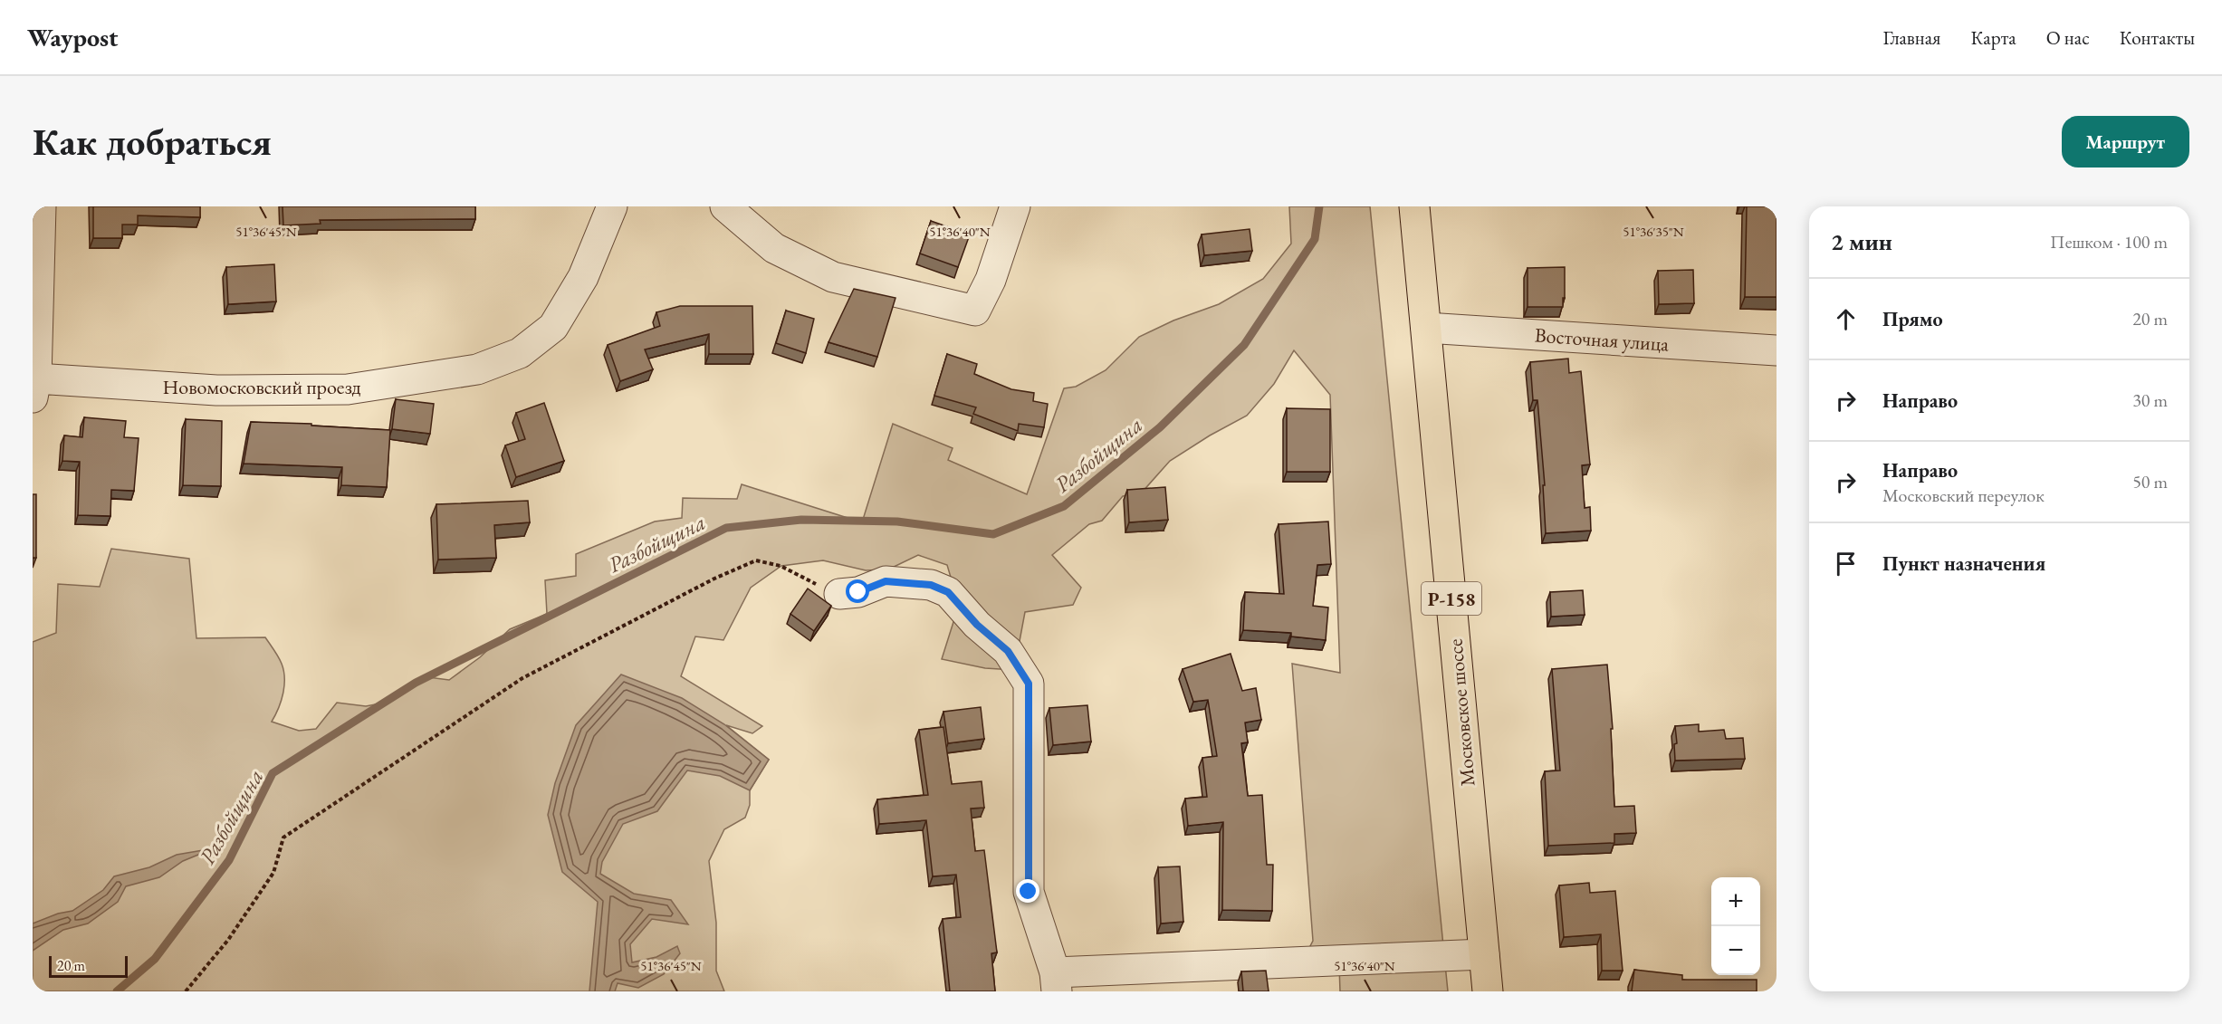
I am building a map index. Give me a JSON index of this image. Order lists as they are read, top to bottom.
{
  "streets": {
    "main road": ["Р-158", "Московское шоссе"],
    "street": ["Восточная улица", "Новомосковский проезд"]
  },
  "crossings": [
    ["Восточная улица", "Московское шоссе"]
  ],
  "water": ["Разбойщина"],
  "scale_bar": "20 m",
  "page": {
    "header": "Waypost",
    "nav": [
      "Главная",
      "Карта",
      "О нас",
      "Контакты"
    ],
    "buttons": "Маршрут",
    "title": "Как добраться",
    "heading": ["2 мин", "Пешком · 100 m"],
    "list": [
      ["Прямо", "20 m"],
      ["Направо", "30 m"],
      ["Направо", "Московский переулок", "50 m"],
      "Пункт назначения"
    ],
    "map_buttons": ["+", "−"],
    "scale": "20 m"
  },
  "coordinates": ["51°36'45\"N", "51°36'40\"N", "51°36'35\"N"]
}
